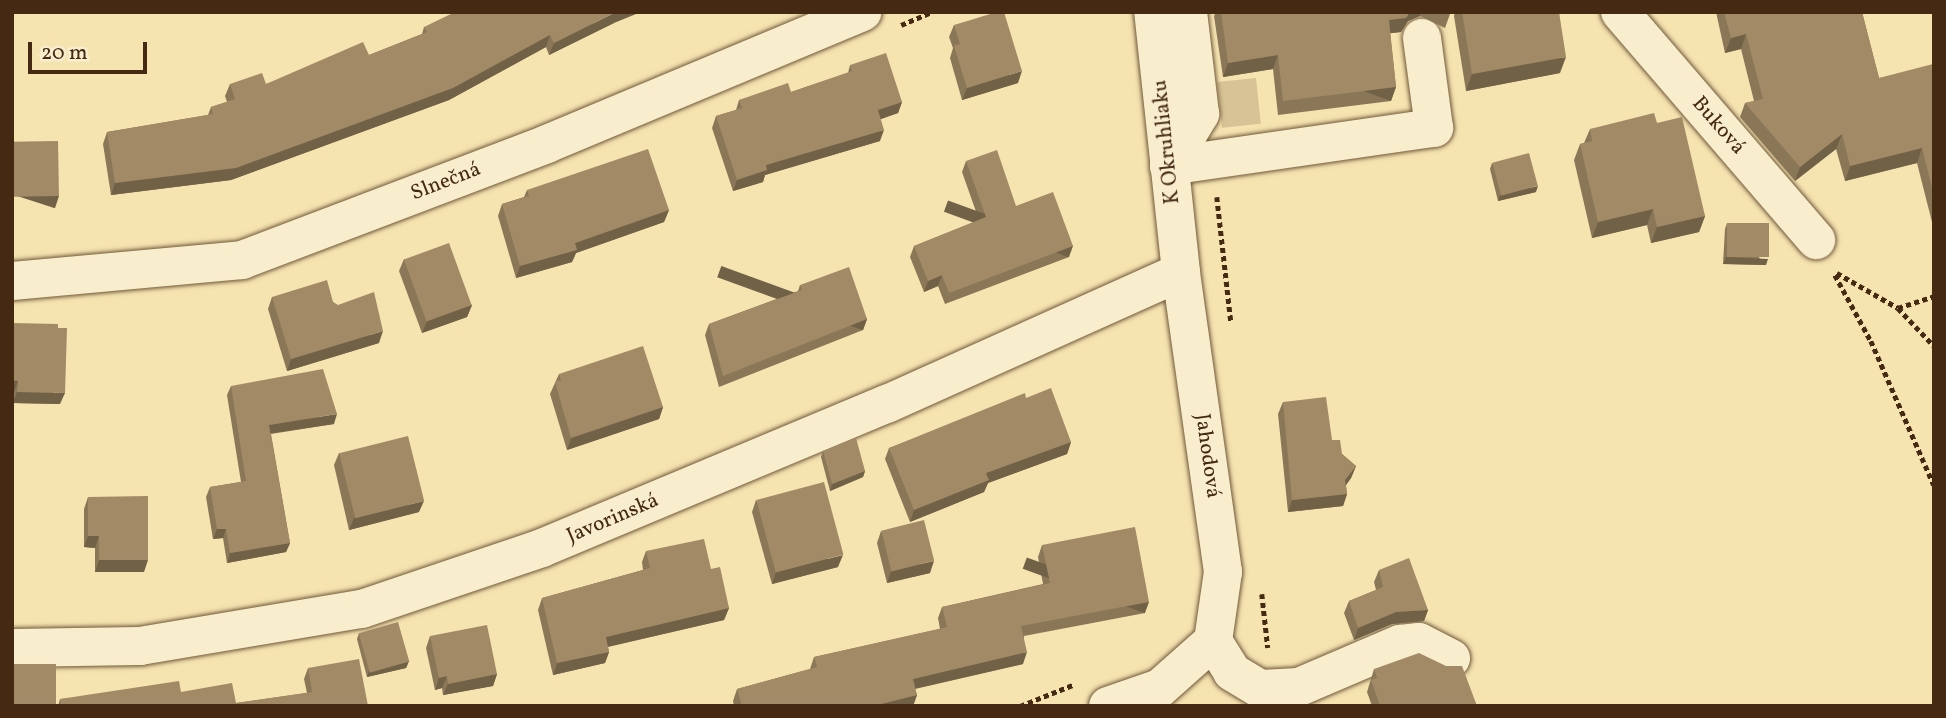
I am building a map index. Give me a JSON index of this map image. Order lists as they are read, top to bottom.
{
  "streets": {
    "street": [
      "Buková",
      "K Okruhliaku",
      "Slnečná",
      "Jahodová",
      "Javorinská"
    ]
  },
  "crossings": [
    ["K Okruhliaku", "Jahodová"],
    ["K Okruhliaku", "Javorinská"],
    ["Jahodová", "Javorinská"]
  ],
  "scale_bar": "20 m"
}
